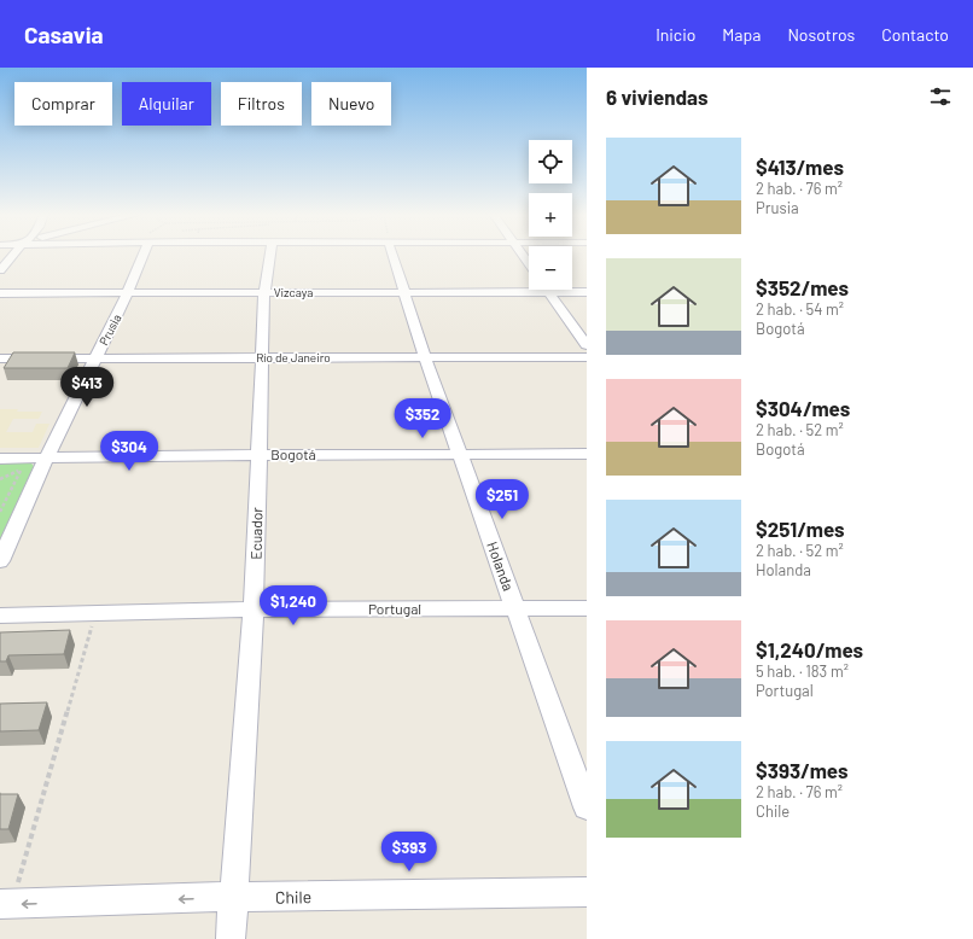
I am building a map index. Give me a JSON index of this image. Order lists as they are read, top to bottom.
{
  "streets": {
    "street": [
      "Vizcaya",
      "Prusia",
      "Río de Janeiro",
      "Bogotá",
      "Ecuador",
      "Holanda",
      "Portugal",
      "Chile"
    ]
  },
  "crossings": [
    ["Vizcaya", "Prusia"],
    ["Vizcaya", "Ecuador"],
    ["Vizcaya", "Holanda"],
    ["Prusia", "Río de Janeiro"],
    ["Prusia", "Bogotá"],
    ["Río de Janeiro", "Ecuador"],
    ["Río de Janeiro", "Holanda"],
    ["Bogotá", "Ecuador"],
    ["Bogotá", "Holanda"],
    ["Ecuador", "Portugal"],
    ["Ecuador", "Chile"],
    ["Holanda", "Portugal"]
  ],
  "one_way": ["Chile"],
  "page": {
    "header": "Casavia",
    "nav": [
      "Inicio",
      "Mapa",
      "Nosotros",
      "Contacto"
    ],
    "heading": "6 viviendas",
    "chip": [
      "Comprar",
      "Alquilar",
      "Filtros",
      "Nuevo"
    ],
    "list": [
      {
        "name": "$413/mes",
        "note": "2 hab. · 76 m² · Prusia"
      },
      {
        "name": "$352/mes",
        "note": "2 hab. · 54 m² · Bogotá"
      },
      {
        "name": "$304/mes",
        "note": "2 hab. · 52 m² · Bogotá"
      },
      {
        "name": "$251/mes",
        "note": "2 hab. · 52 m² · Holanda"
      },
      {
        "name": "$1,240/mes",
        "note": "5 hab. · 183 m² · Portugal"
      },
      {
        "name": "$393/mes",
        "note": "2 hab. · 76 m² · Chile"
      }
    ],
    "map_buttons": ["+", "−"],
    "price": [
      "$413",
      "$352",
      "$304",
      "$251",
      "$1,240",
      "$393"
    ]
  }
}
